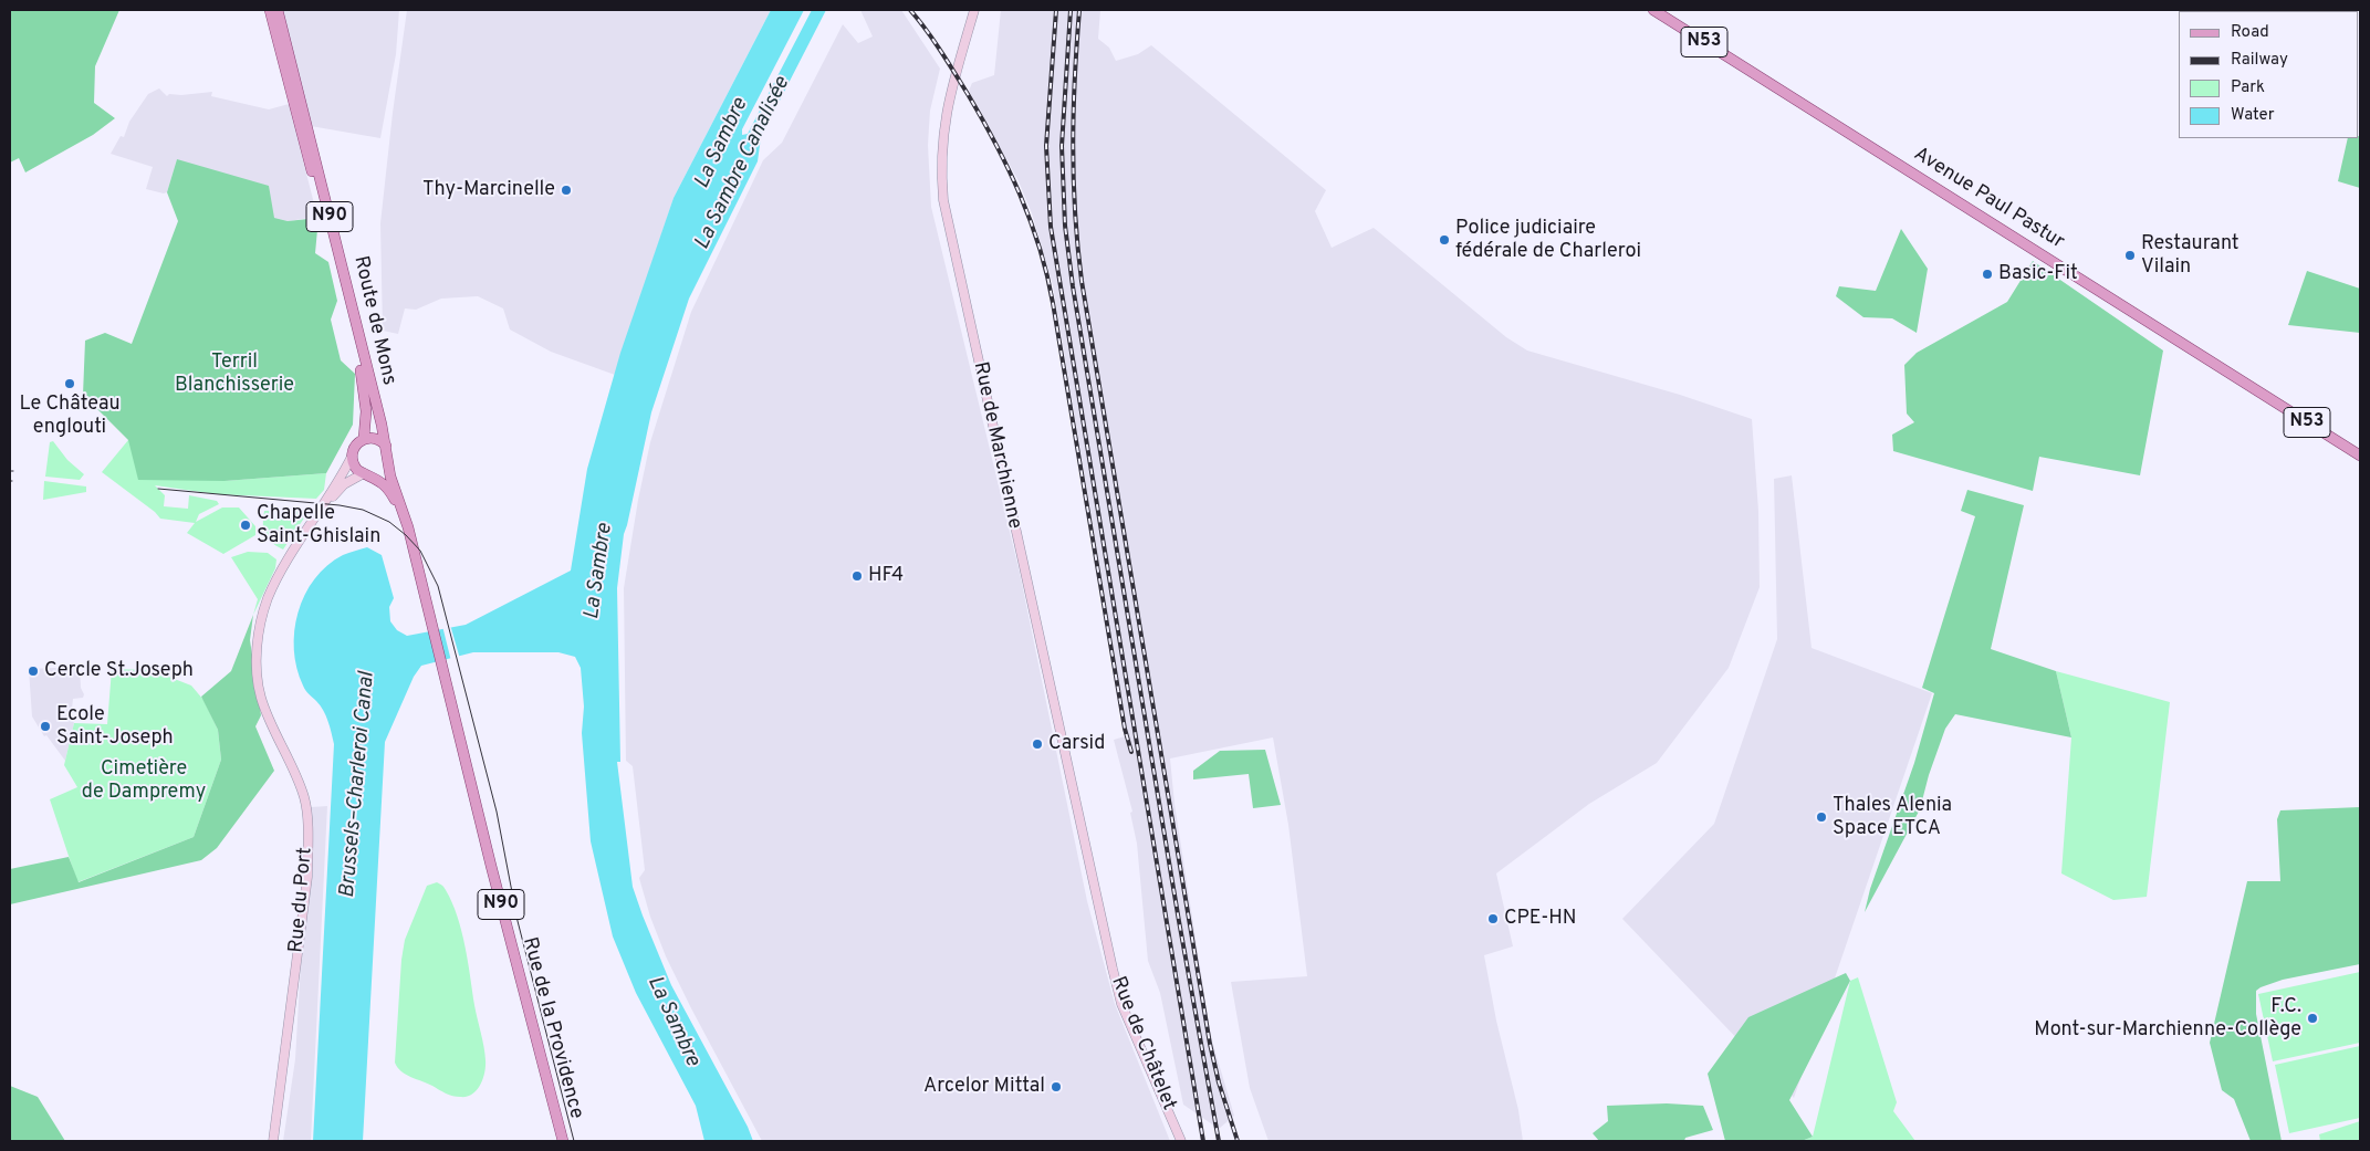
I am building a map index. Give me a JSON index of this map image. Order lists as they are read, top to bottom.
{
  "streets": {
    "main road": [
      "N53",
      "Avenue Paul Pastur",
      "N90",
      "Route de Mons",
      "Rue de Marchienne",
      "Rue du Port",
      "Rue de la Providence",
      "Rue de Châtelet"
    ]
  },
  "crossings": [
    ["Route de Mons", "Rue du Port"],
    ["Route de Mons", "Rue de la Providence"],
    ["Rue de Marchienne", "Rue de Châtelet"]
  ],
  "water": ["La Sambre", "La Sambre Canalisée", "Brussels–Charleroi Canal"],
  "parks": ["Terril Blanchisserie", "Cimetière de Dampremy"],
  "places": [
    "Thy-Marcinelle",
    "Police judiciaire fédérale de Charleroi",
    "Restaurant Vilain",
    "Basic-Fit",
    "Le Château englouti",
    "Chapelle Saint-Ghislain",
    "HF4",
    "Cercle St.Joseph",
    "Ecole Saint-Joseph",
    "Carsid",
    "Thales Alenia Space ETCA",
    "CPE-HN",
    "F.C. Mont-sur-Marchienne-Collège",
    "Arcelor Mittal"
  ],
  "legend": [
    "Road",
    "Railway",
    "Park",
    "Water"
  ]
}
